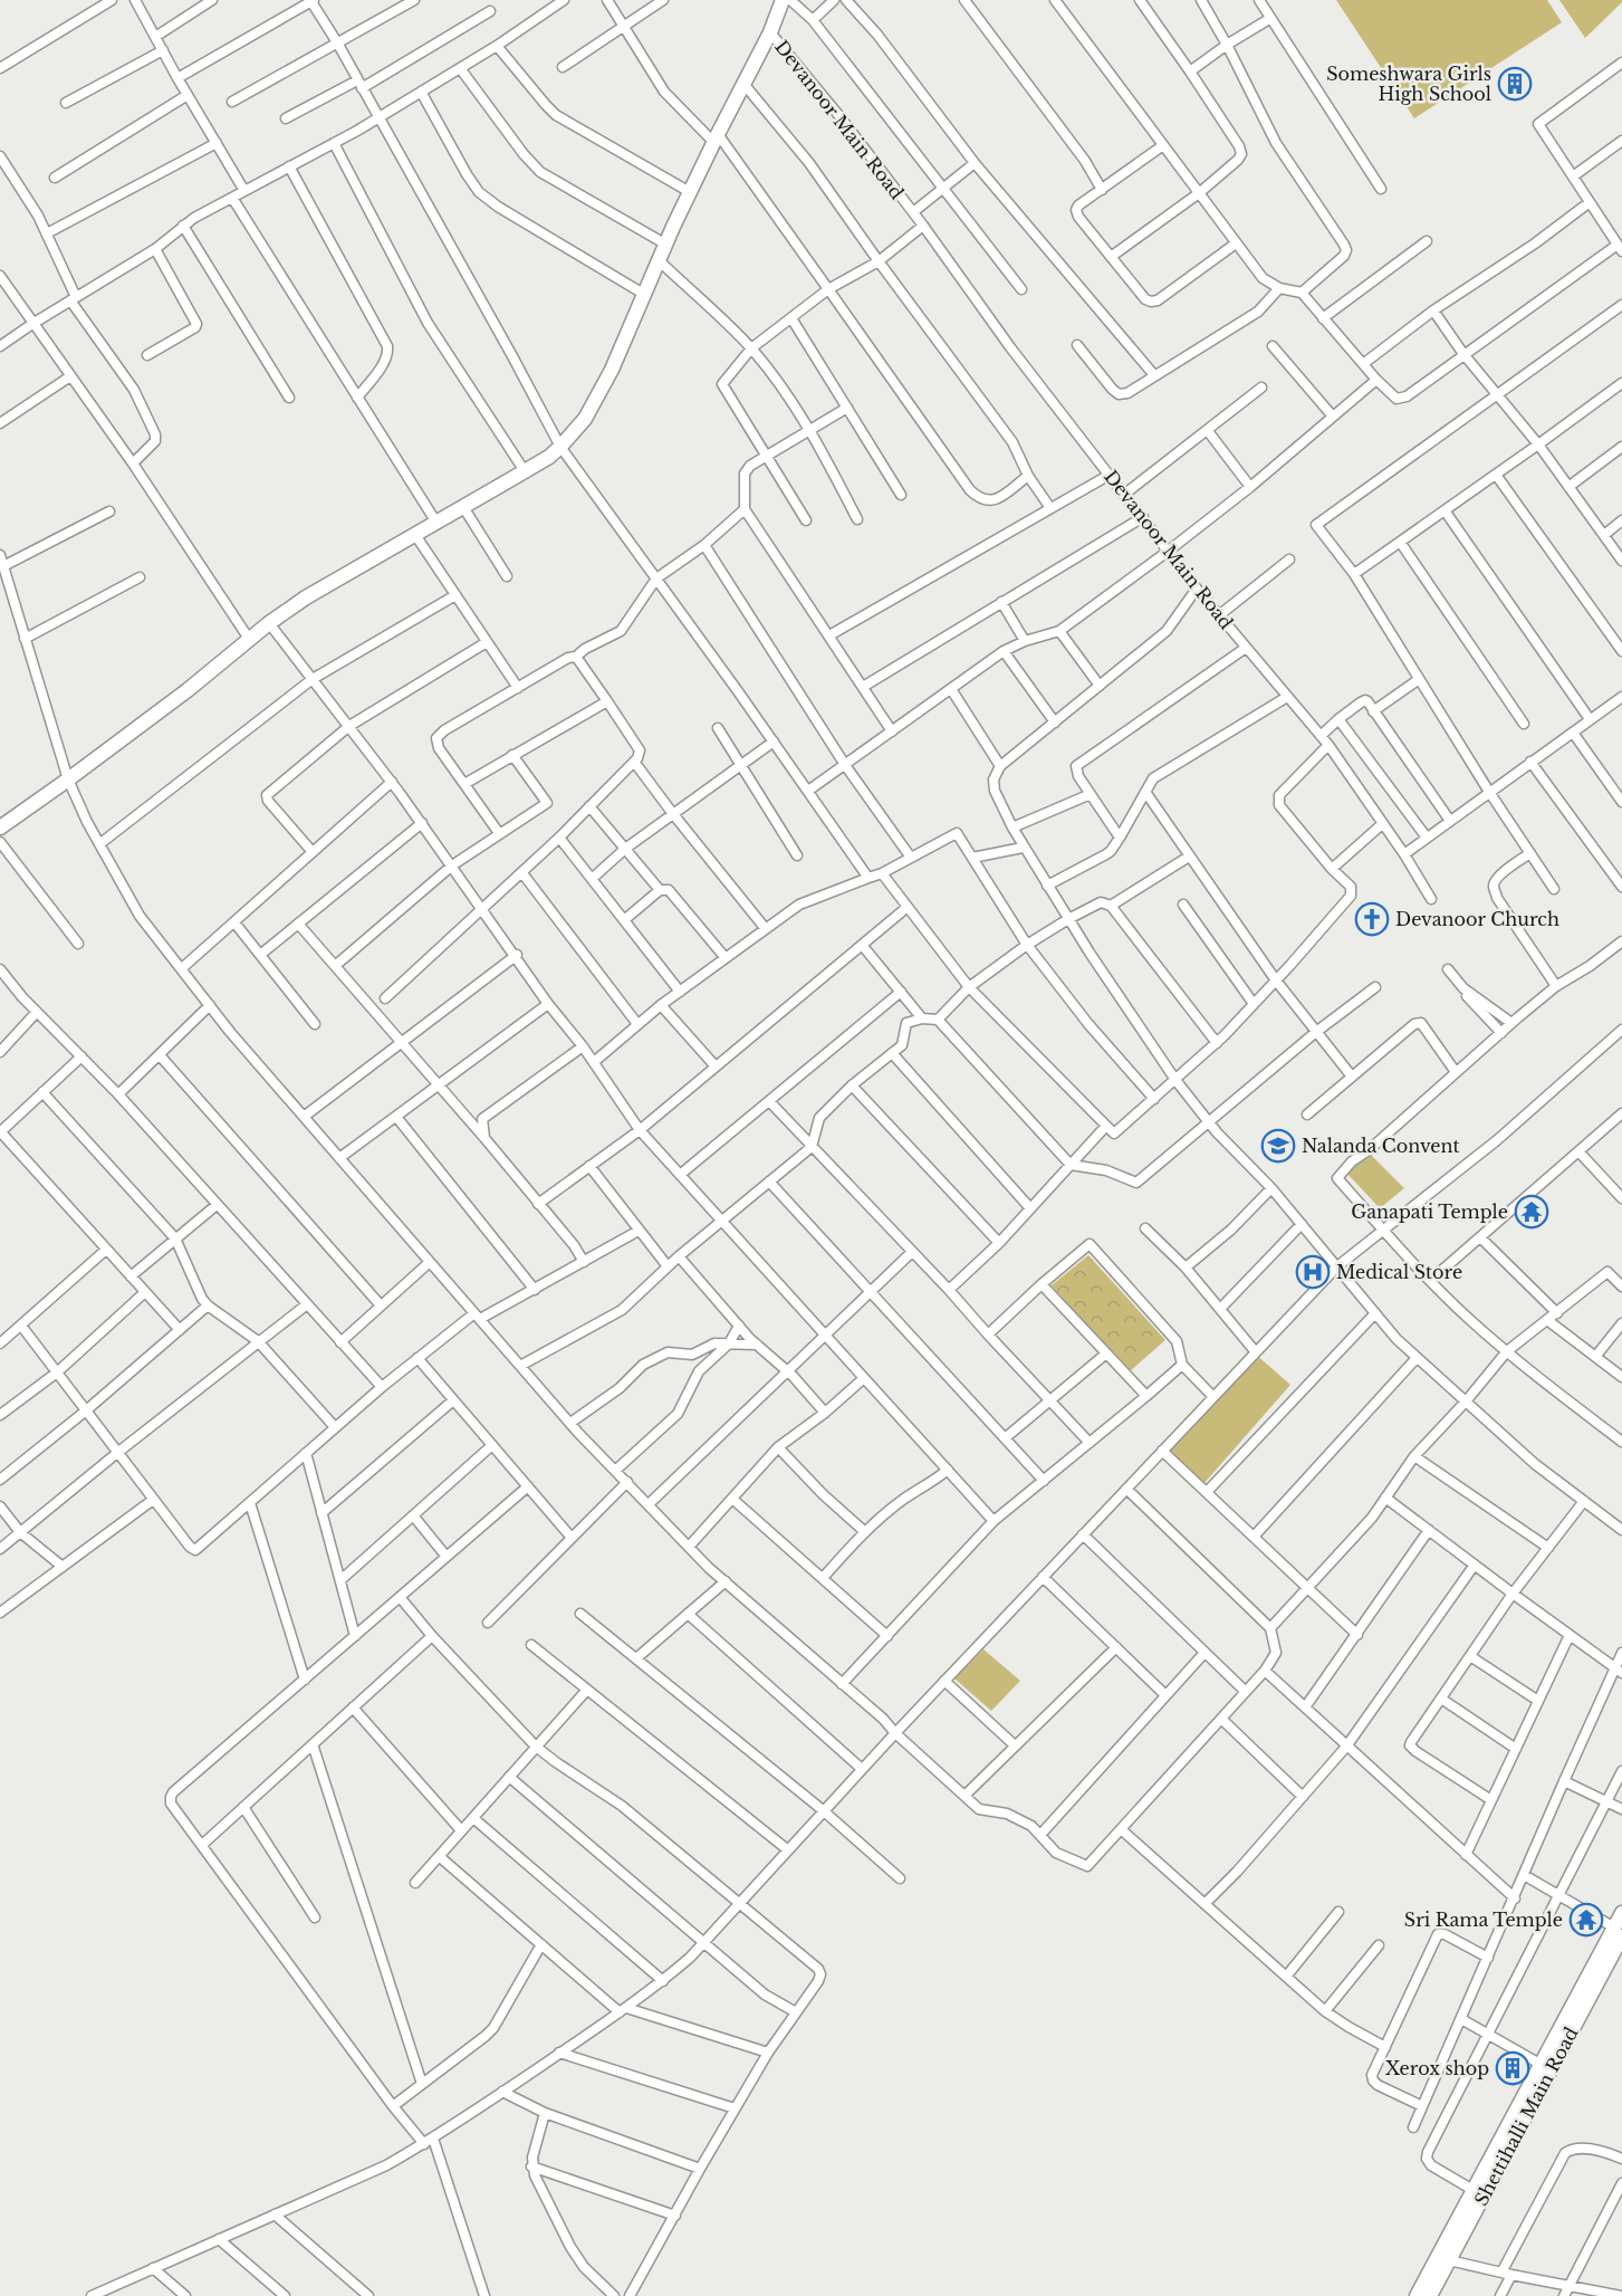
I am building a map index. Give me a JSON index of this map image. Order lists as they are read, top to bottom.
{
  "streets": {
    "street": ["Devanoor Main Road", "Shettihalli Main Road"]
  },
  "places": {
    "building": ["Someshwara Girls High School", "Xerox shop"],
    "church": ["Devanoor Church"],
    "school or university": ["Nalanda Convent"],
    "temple": ["Ganapati Temple", "Sri Rama Temple"],
    "hospital": ["Medical Store"]
  }
}
